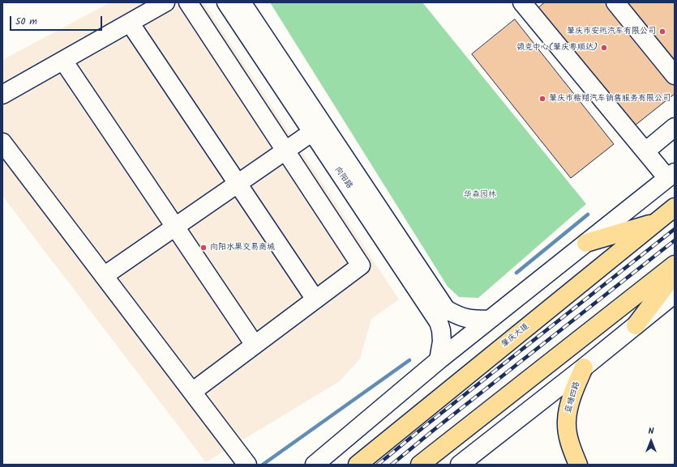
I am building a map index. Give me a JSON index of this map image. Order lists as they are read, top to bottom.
{
  "streets": {
    "main road": ["肇庆大道", "蓝塘四路"],
    "street": ["向阳路"]
  },
  "parks": ["华森园林"],
  "places": [
    "肇庆市安迅汽车有限公司",
    "领克中心(肇庆粤顺达)",
    "肇庆市楷翔汽车销售服务有限公司",
    "向阳水果交易商城"
  ],
  "scale_bar": "50 m",
  "north": "top"
}
